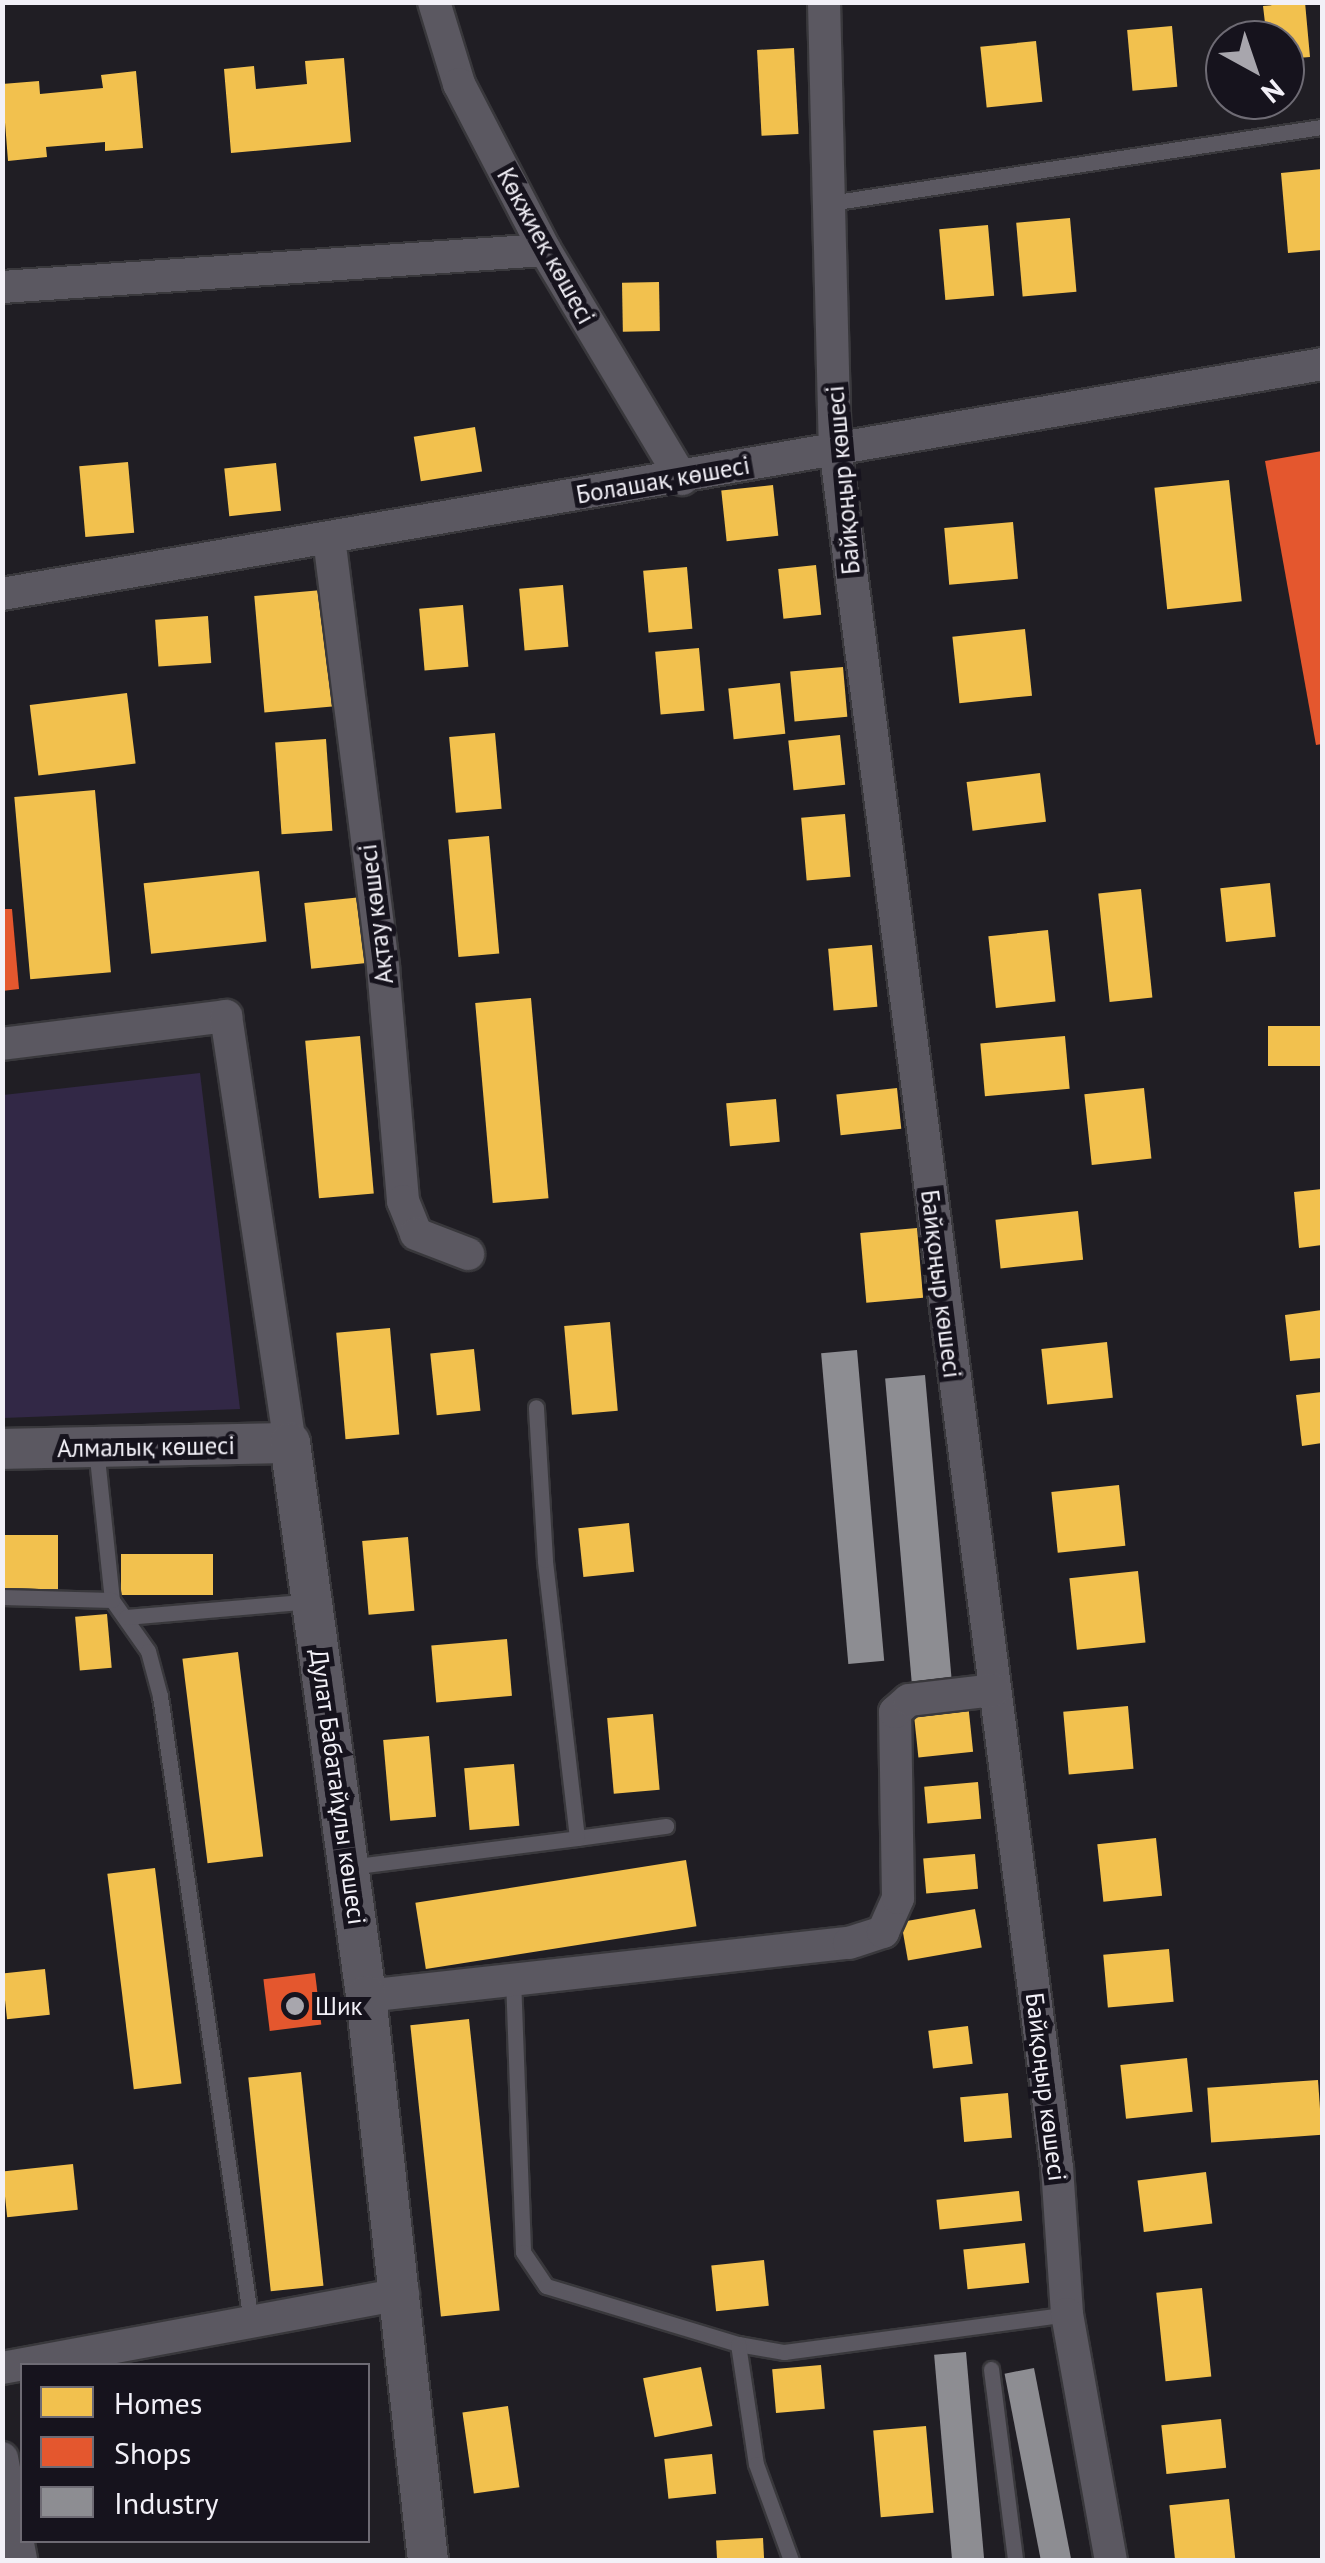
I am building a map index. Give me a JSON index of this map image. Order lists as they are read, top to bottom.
{
  "streets": {
    "street": [
      "Көкжиек көшесі",
      "Болашақ көшесі",
      "Байқоңыр көшесі",
      "Ақтау көшесі",
      "Алмалық көшесі",
      "Дулат Бабатайұлы көшесі"
    ]
  },
  "crossings": [
    ["Көкжиек көшесі", "Болашақ көшесі"],
    ["Болашақ көшесі", "Байқоңыр көшесі"],
    ["Болашақ көшесі", "Ақтау көшесі"],
    ["Алмалық көшесі", "Дулат Бабатайұлы көшесі"]
  ],
  "places": ["Шик"],
  "legend": ["Homes", "Shops", "Industry"],
  "north": "bottom right"
}
